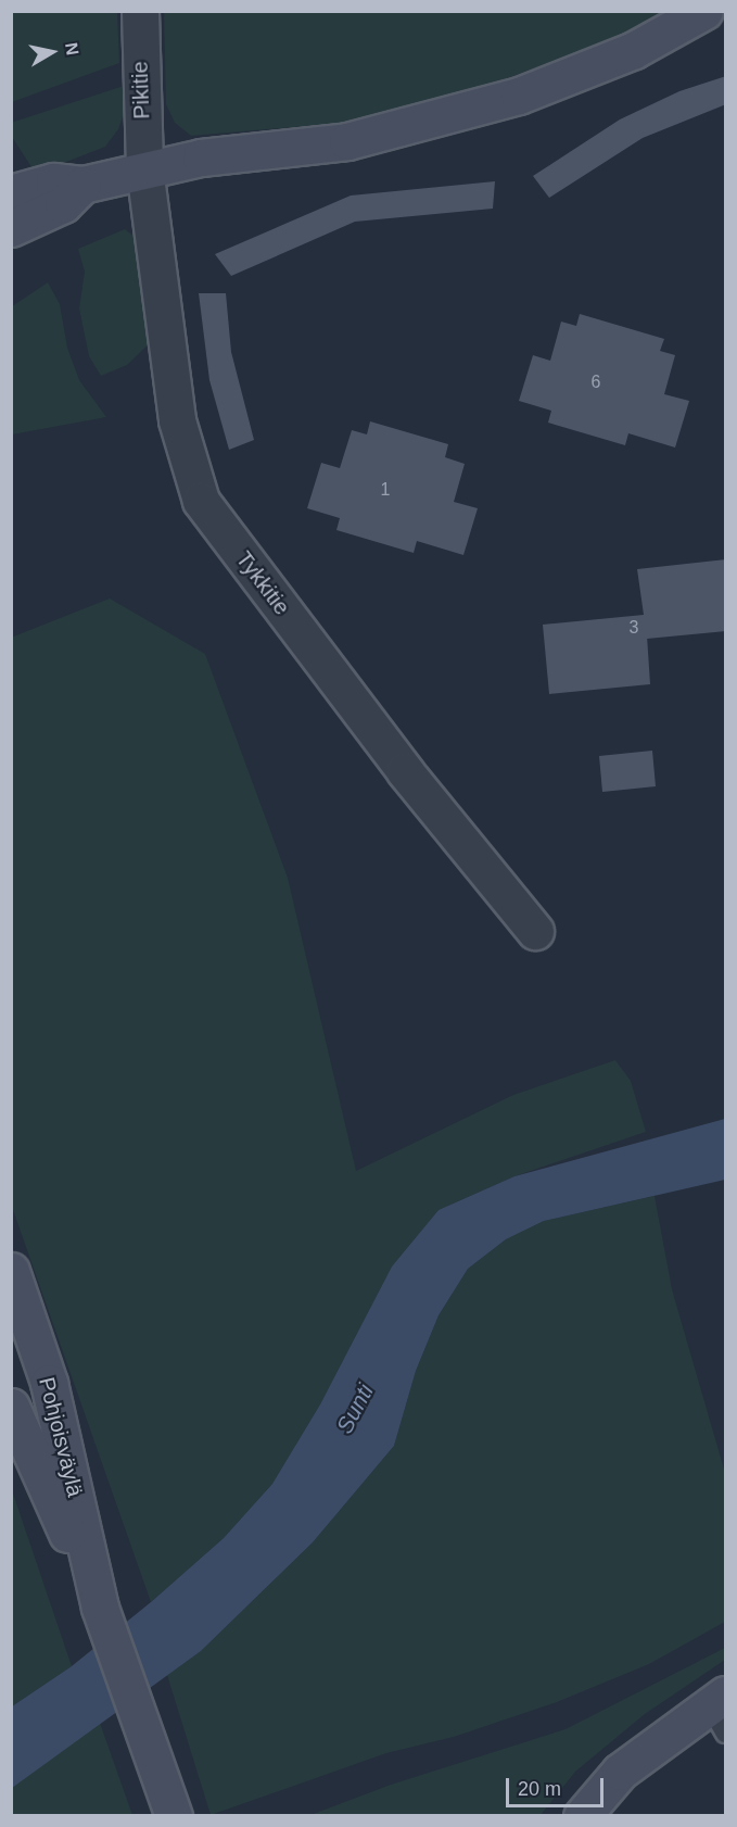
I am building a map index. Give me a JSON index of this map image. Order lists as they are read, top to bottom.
{
  "streets": {
    "street": ["Pikitie", "Tykkitie", "Pohjoisväylä"]
  },
  "crossings": [
    ["Pikitie", "Tykkitie"]
  ],
  "water": ["Sunti"],
  "house_numbers": ["6", "1", "3"],
  "scale_bar": "20 m",
  "north": "right"
}
